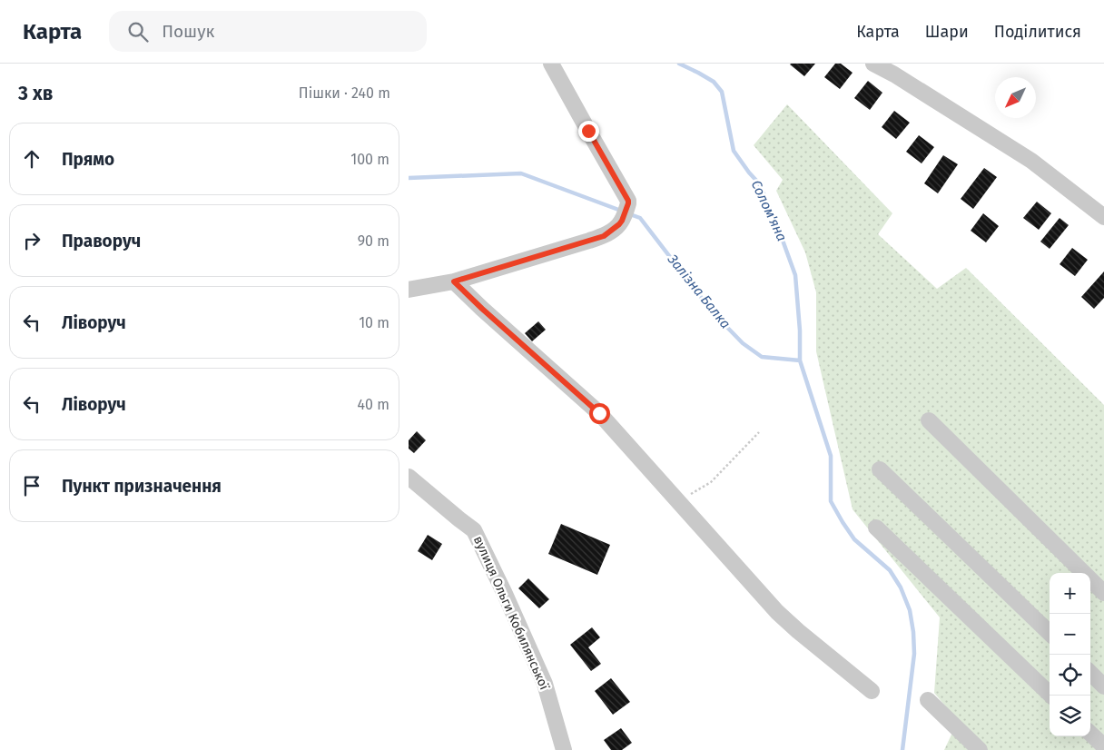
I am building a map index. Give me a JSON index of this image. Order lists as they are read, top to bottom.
{
  "streets": {
    "street": ["вулиця Ольги Кобилянської"]
  },
  "water": ["Солом'яна", "Залізна Балка"],
  "north": "bottom left",
  "page": {
    "header": "Карта",
    "search": "Пошук",
    "nav": ["Карта", "Шари", "Поділитися"],
    "heading": ["3 хв", "Пішки · 240 m"],
    "list": [
      ["Прямо", "100 m"],
      ["Праворуч", "90 m"],
      ["Ліворуч", "10 m"],
      ["Ліворуч", "40 m"],
      "Пункт призначення"
    ],
    "map_buttons": ["+", "−"]
  }
}
